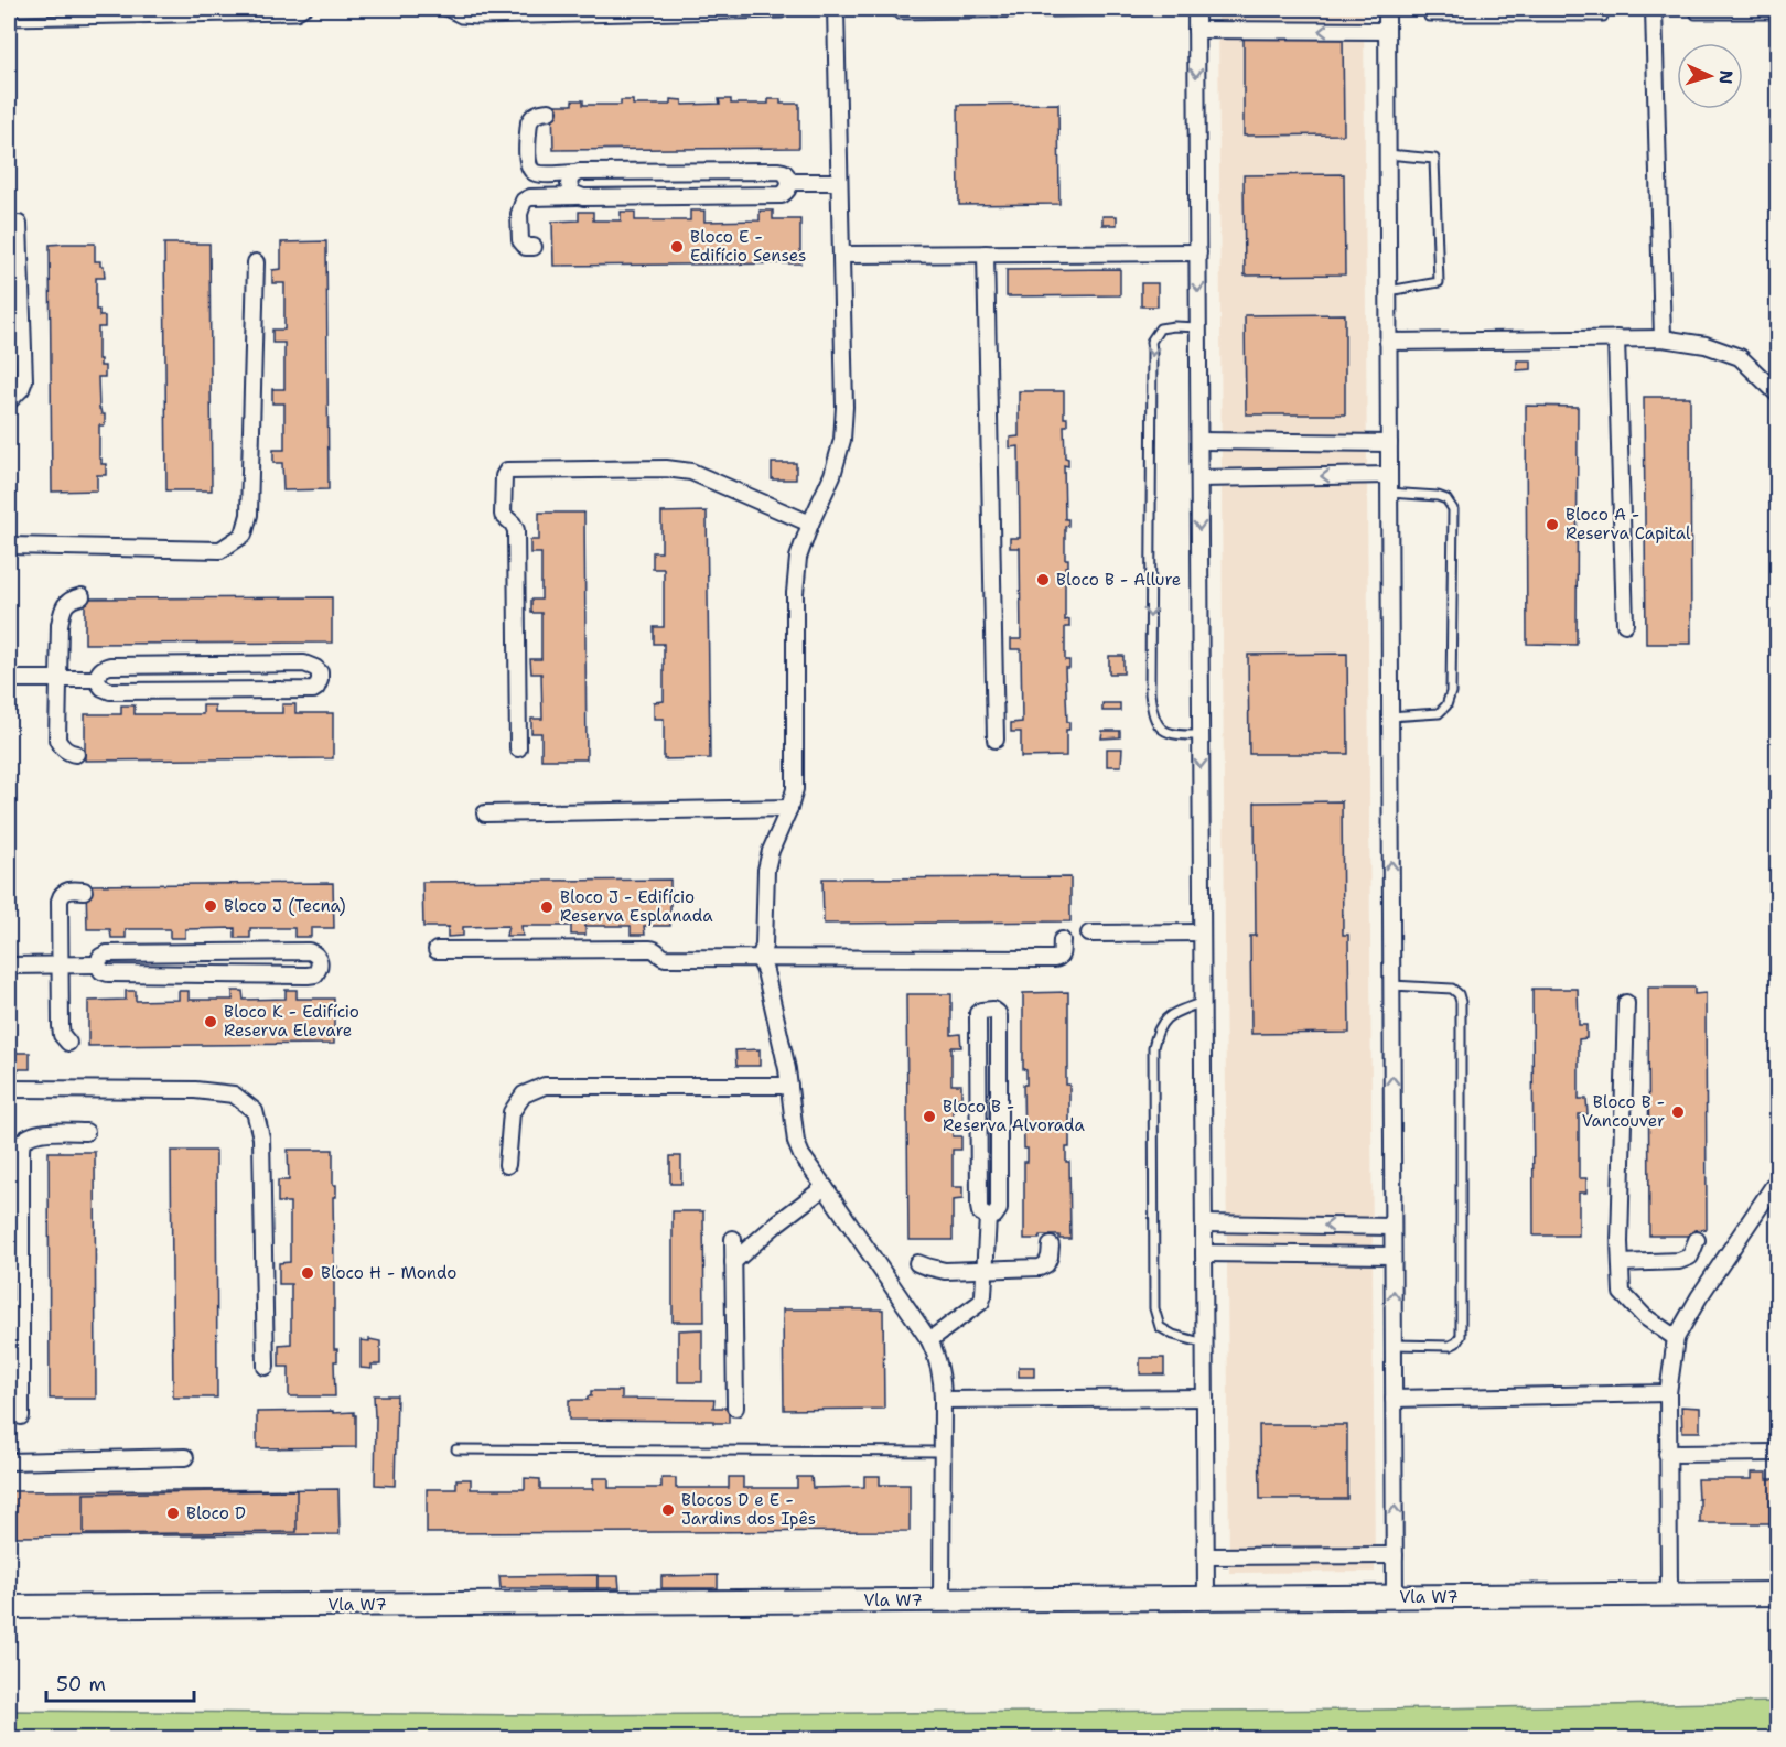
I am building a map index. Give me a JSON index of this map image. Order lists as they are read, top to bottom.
{
  "streets": {
    "main road": ["Vla W7"]
  },
  "places": [
    "Bloco E - Edifício Senses",
    "Bloco A - Reserva Capital",
    "Bloco B - Allure",
    "Bloco J (Tecna)",
    "Bloco J - Edifício Reserva Esplanada",
    "Bloco K - Edifício Reserva Elevare",
    "Bloco B - Vancouver",
    "Bloco B - Reserva Alvorada",
    "Bloco H - Mondo",
    "Blocos D e E - Jardins dos Ipês",
    "Bloco D"
  ],
  "scale_bar": "50 m",
  "north": "right"
}
